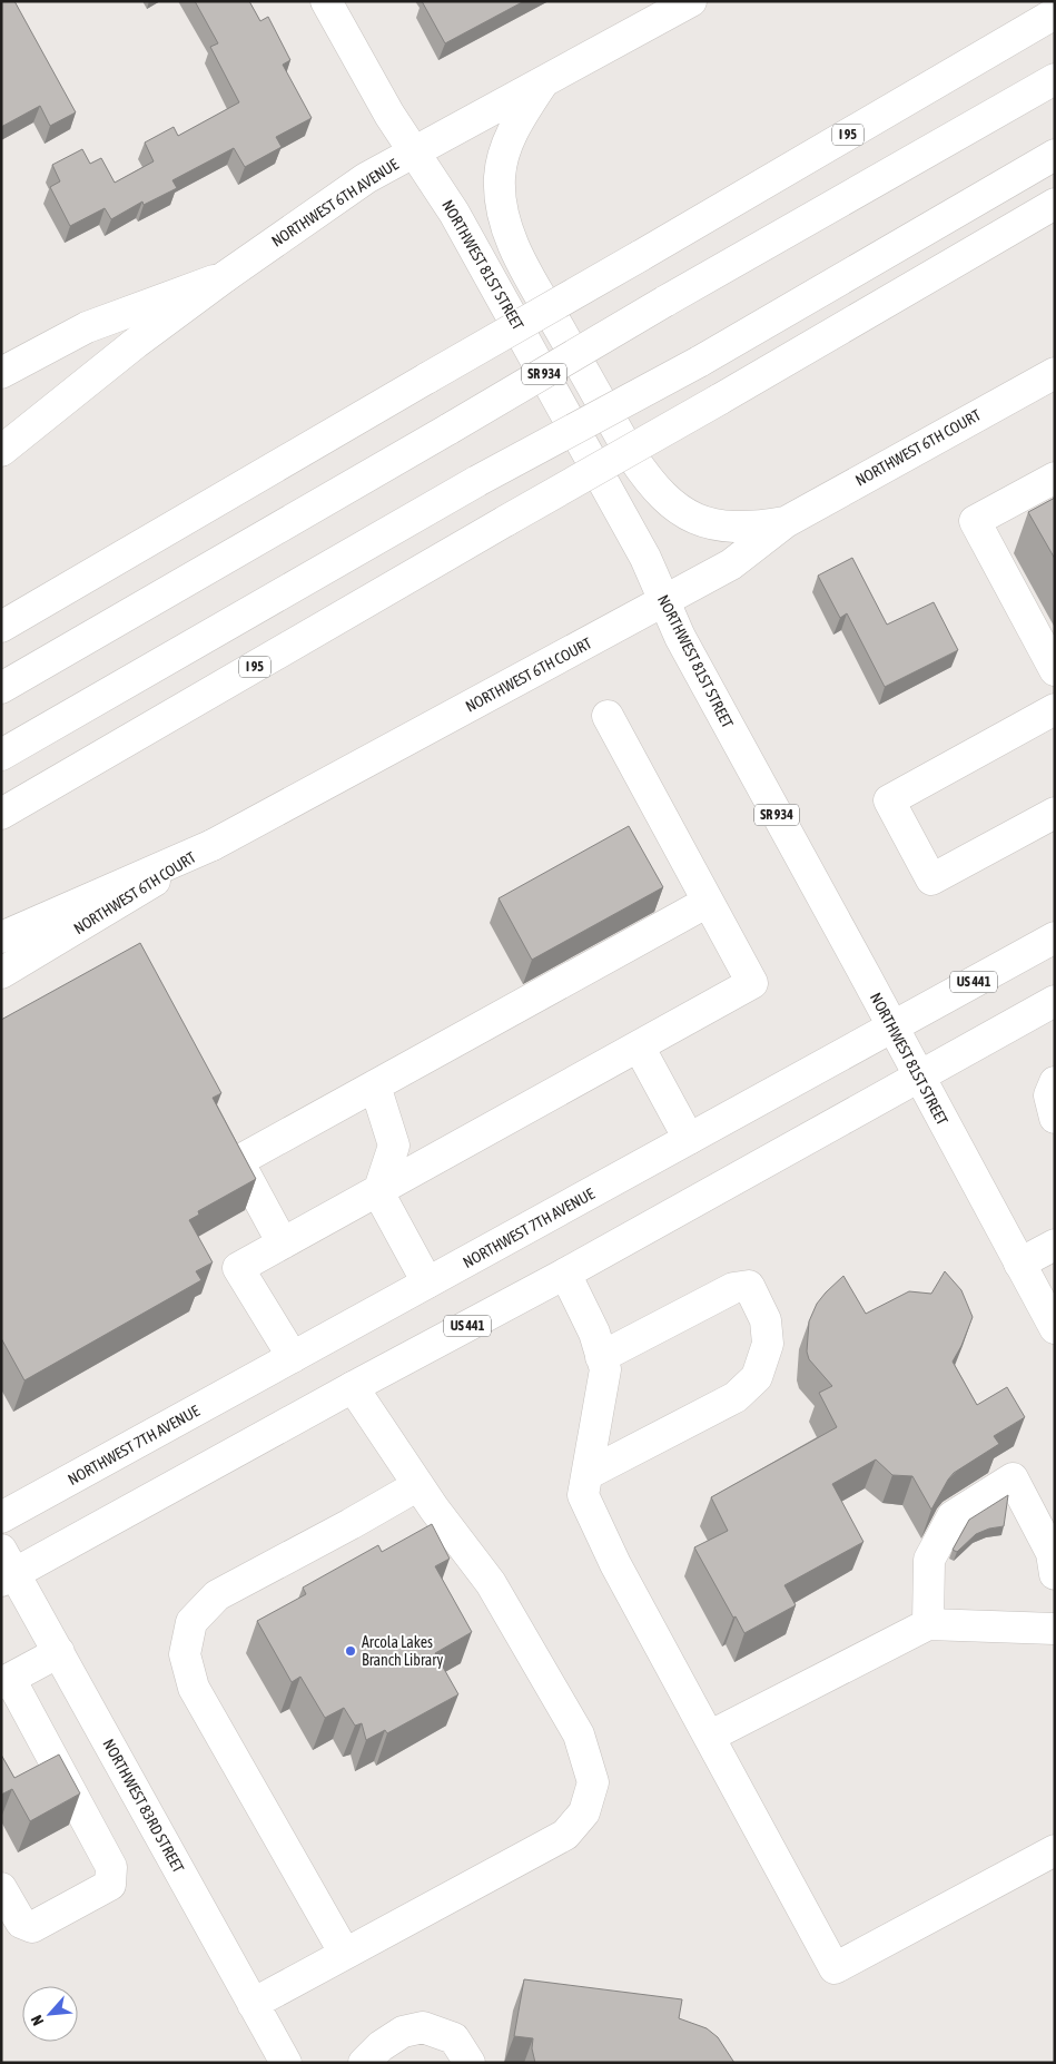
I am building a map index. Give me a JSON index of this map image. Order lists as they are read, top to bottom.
{
  "streets": {
    "main road": [
      "I 95",
      "NORTHWEST 6TH AVENUE",
      "NORTHWEST 81ST STREET",
      "SR 934",
      "NORTHWEST 6TH COURT",
      "US 441",
      "NORTHWEST 7TH AVENUE",
      "NORTHWEST 83RD STREET"
    ]
  },
  "crossings": [
    ["NORTHWEST 6TH AVENUE", "NORTHWEST 81ST STREET"],
    ["NORTHWEST 81ST STREET", "NORTHWEST 6TH COURT"],
    ["NORTHWEST 81ST STREET", "US 441"],
    ["NORTHWEST 81ST STREET", "NORTHWEST 7TH AVENUE"],
    ["US 441", "NORTHWEST 83RD STREET"]
  ],
  "places": ["Arcola Lakes Branch Library"],
  "north": "bottom left"
}
